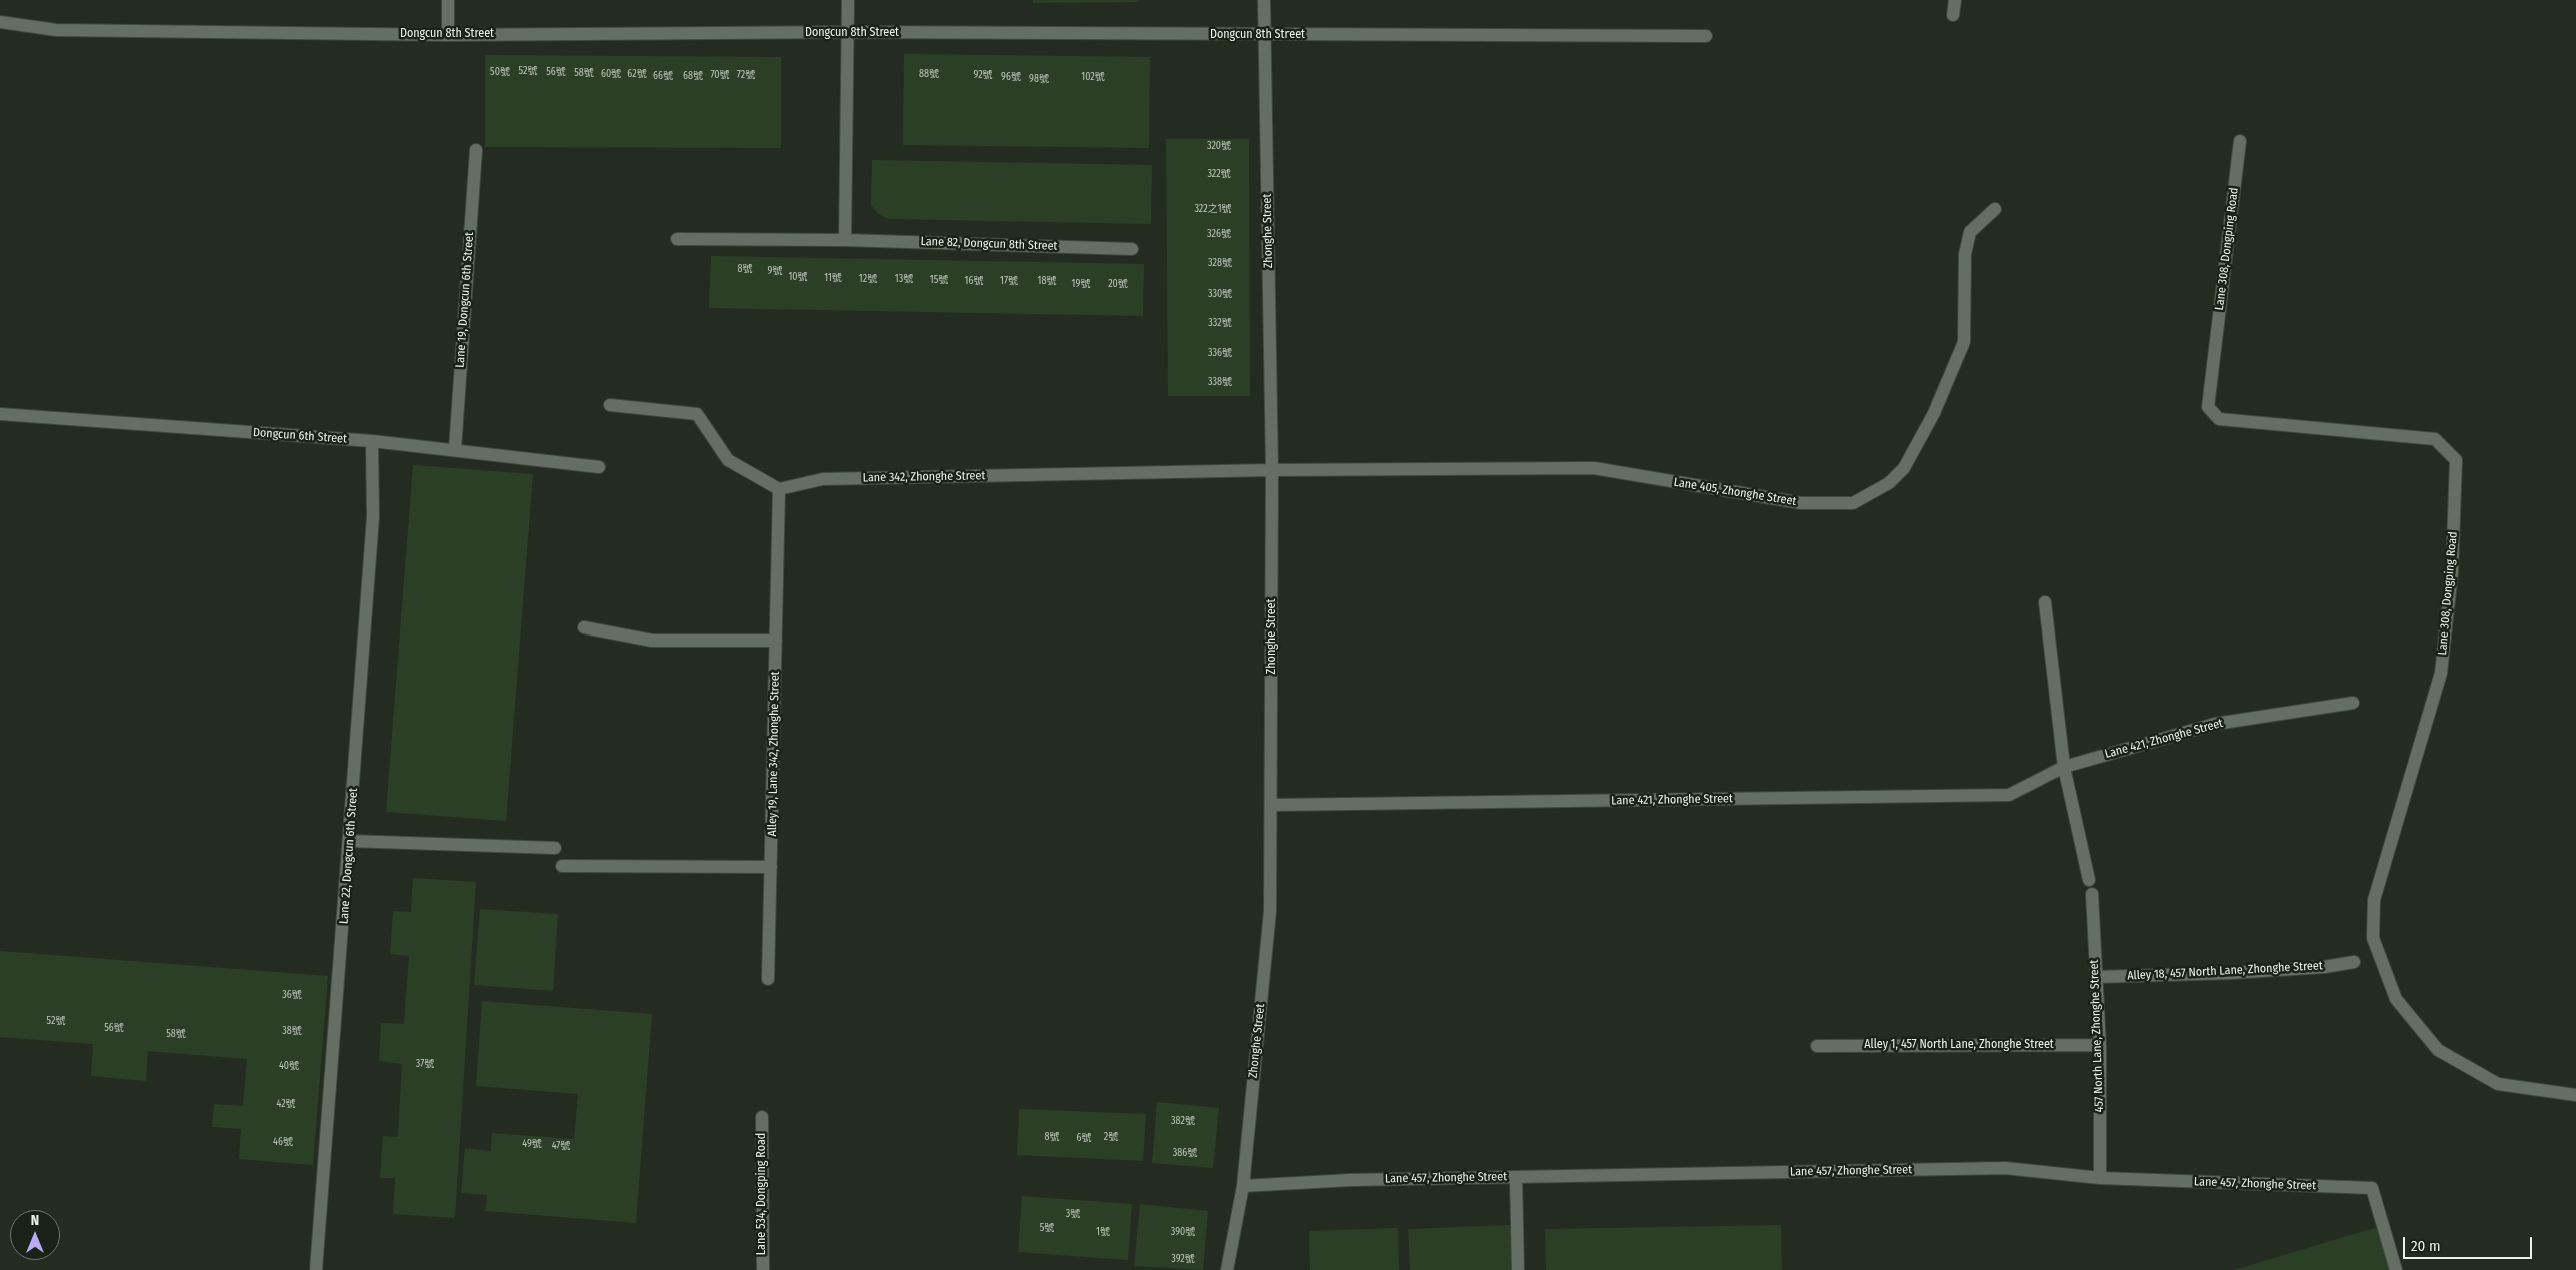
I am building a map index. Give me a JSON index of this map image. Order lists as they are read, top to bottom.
{
  "streets": {
    "street": [
      "Dongcun 8th Street",
      "Zhonghe Street",
      "Lane 82, Dongcun 8th Street",
      "Lane 308, Dongping Road",
      "Lane 19, Dongcun 6th Street",
      "Dongcun 6th Street",
      "Lane 342, Zhonghe Street",
      "Lane 405, Zhonghe Street",
      "Lane 421, Zhonghe Street",
      "Alley 19, Lane 342, Zhonghe Street",
      "Lane 22, Dongcun 6th Street",
      "Alley 18, 457 North Lane, Zhonghe Street",
      "457 North Lane, Zhonghe Street",
      "Alley 1, 457 North Lane, Zhonghe Street",
      "Lane 457, Zhonghe Street",
      "Lane 534, Dongping Road"
    ]
  },
  "crossings": [
    ["Dongcun 8th Street", "Zhonghe Street"],
    ["Zhonghe Street", "Lane 342, Zhonghe Street"],
    ["Zhonghe Street", "Lane 405, Zhonghe Street"],
    ["Zhonghe Street", "Lane 421, Zhonghe Street"],
    ["Zhonghe Street", "Lane 457, Zhonghe Street"],
    ["Lane 19, Dongcun 6th Street", "Dongcun 6th Street"],
    ["Dongcun 6th Street", "Lane 22, Dongcun 6th Street"],
    ["Lane 342, Zhonghe Street", "Lane 405, Zhonghe Street"],
    ["Lane 342, Zhonghe Street", "Alley 19, Lane 342, Zhonghe Street"],
    ["Alley 18, 457 North Lane, Zhonghe Street", "457 North Lane, Zhonghe Street"],
    ["457 North Lane, Zhonghe Street", "Alley 1, 457 North Lane, Zhonghe Street"],
    ["457 North Lane, Zhonghe Street", "Lane 457, Zhonghe Street"]
  ],
  "house_numbers": [
    "52號",
    "50號",
    "56號",
    "58號",
    "60號",
    "62號",
    "88號",
    "70號",
    "72號",
    "92號",
    "66號",
    "68號",
    "96號",
    "102號",
    "98號",
    "320號",
    "322號",
    "322之1號",
    "326號",
    "328號",
    "8號",
    "9號",
    "10號",
    "11號",
    "12號",
    "13號",
    "15號",
    "16號",
    "17號",
    "18號",
    "19號",
    "20號",
    "330號",
    "332號",
    "336號",
    "338號",
    "36號",
    "52號",
    "56號",
    "38號",
    "58號",
    "37號",
    "40號",
    "42號",
    "382號",
    "8號",
    "2號",
    "6號",
    "46號",
    "49號",
    "47號",
    "386號",
    "3號",
    "5號",
    "1號",
    "390號",
    "392號"
  ],
  "scale_bar": "20 m",
  "north": "top"
}
